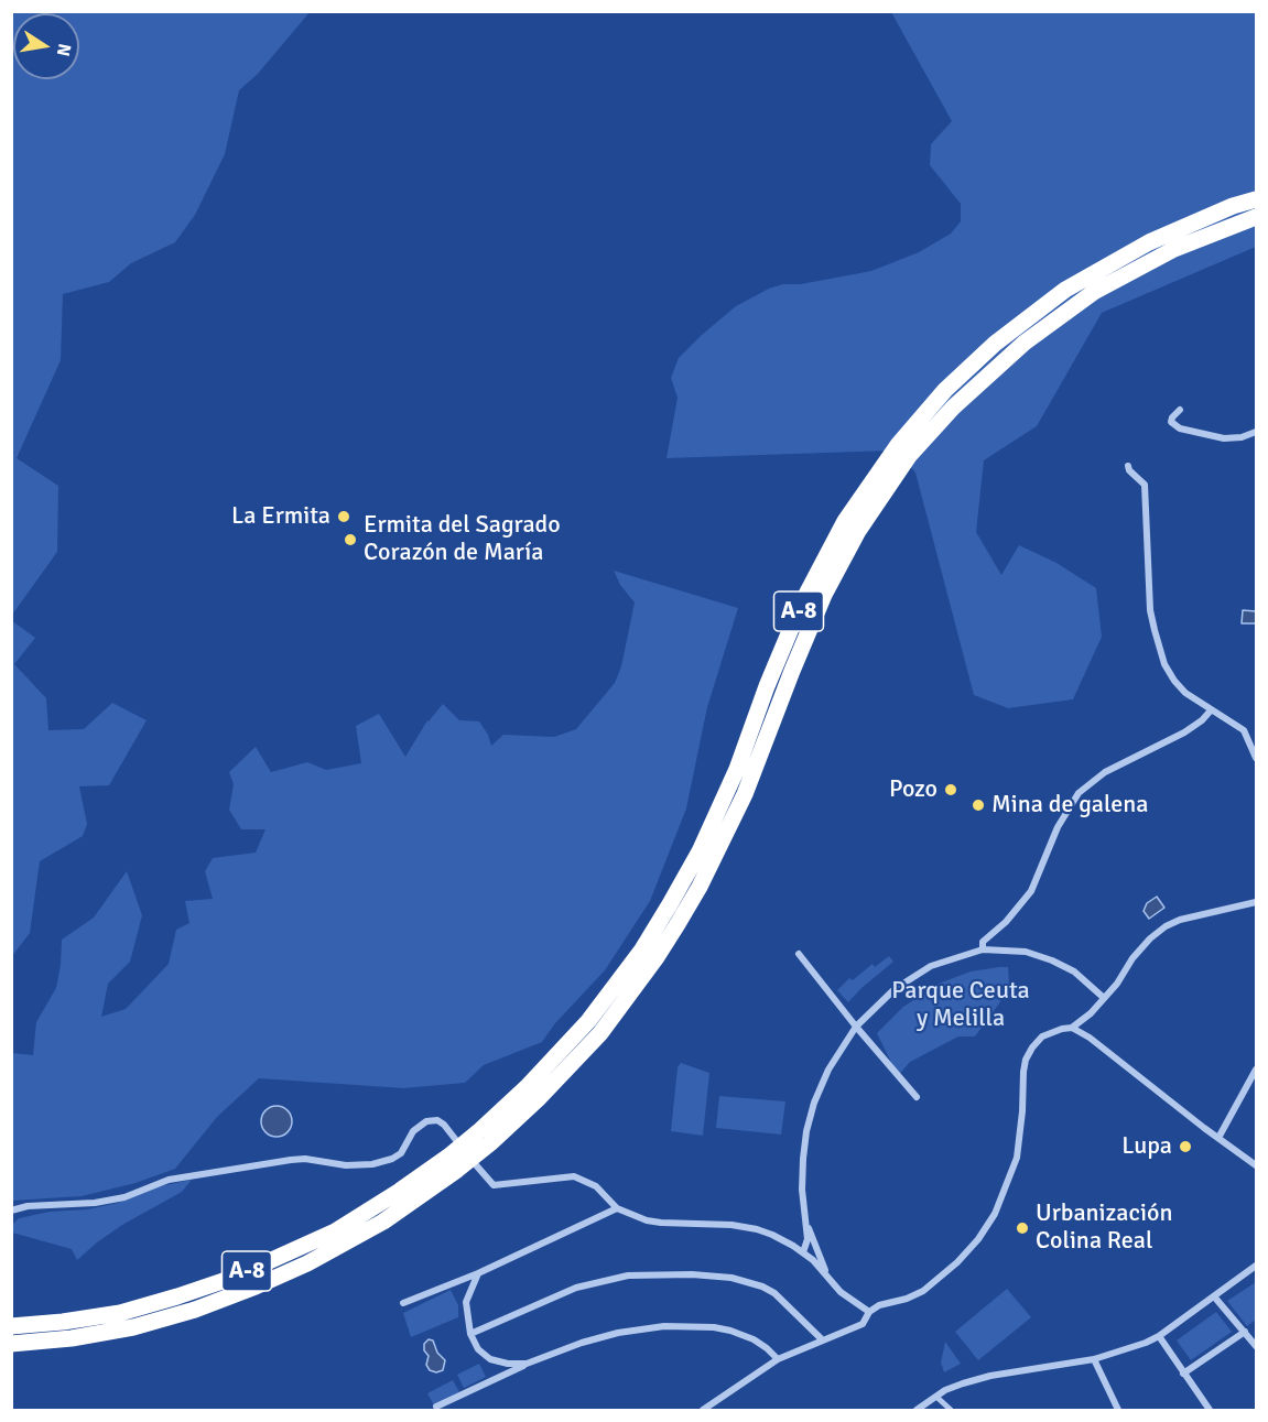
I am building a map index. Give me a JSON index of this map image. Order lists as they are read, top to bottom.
{
  "streets": {
    "highway": ["A-8"]
  },
  "parks": ["Parque Ceuta y Melilla"],
  "places": [
    "La Ermita",
    "Ermita del Sagrado Corazón de María",
    "Pozo",
    "Mina de galena",
    "Lupa",
    "Urbanización Colina Real"
  ],
  "north": "right"
}
